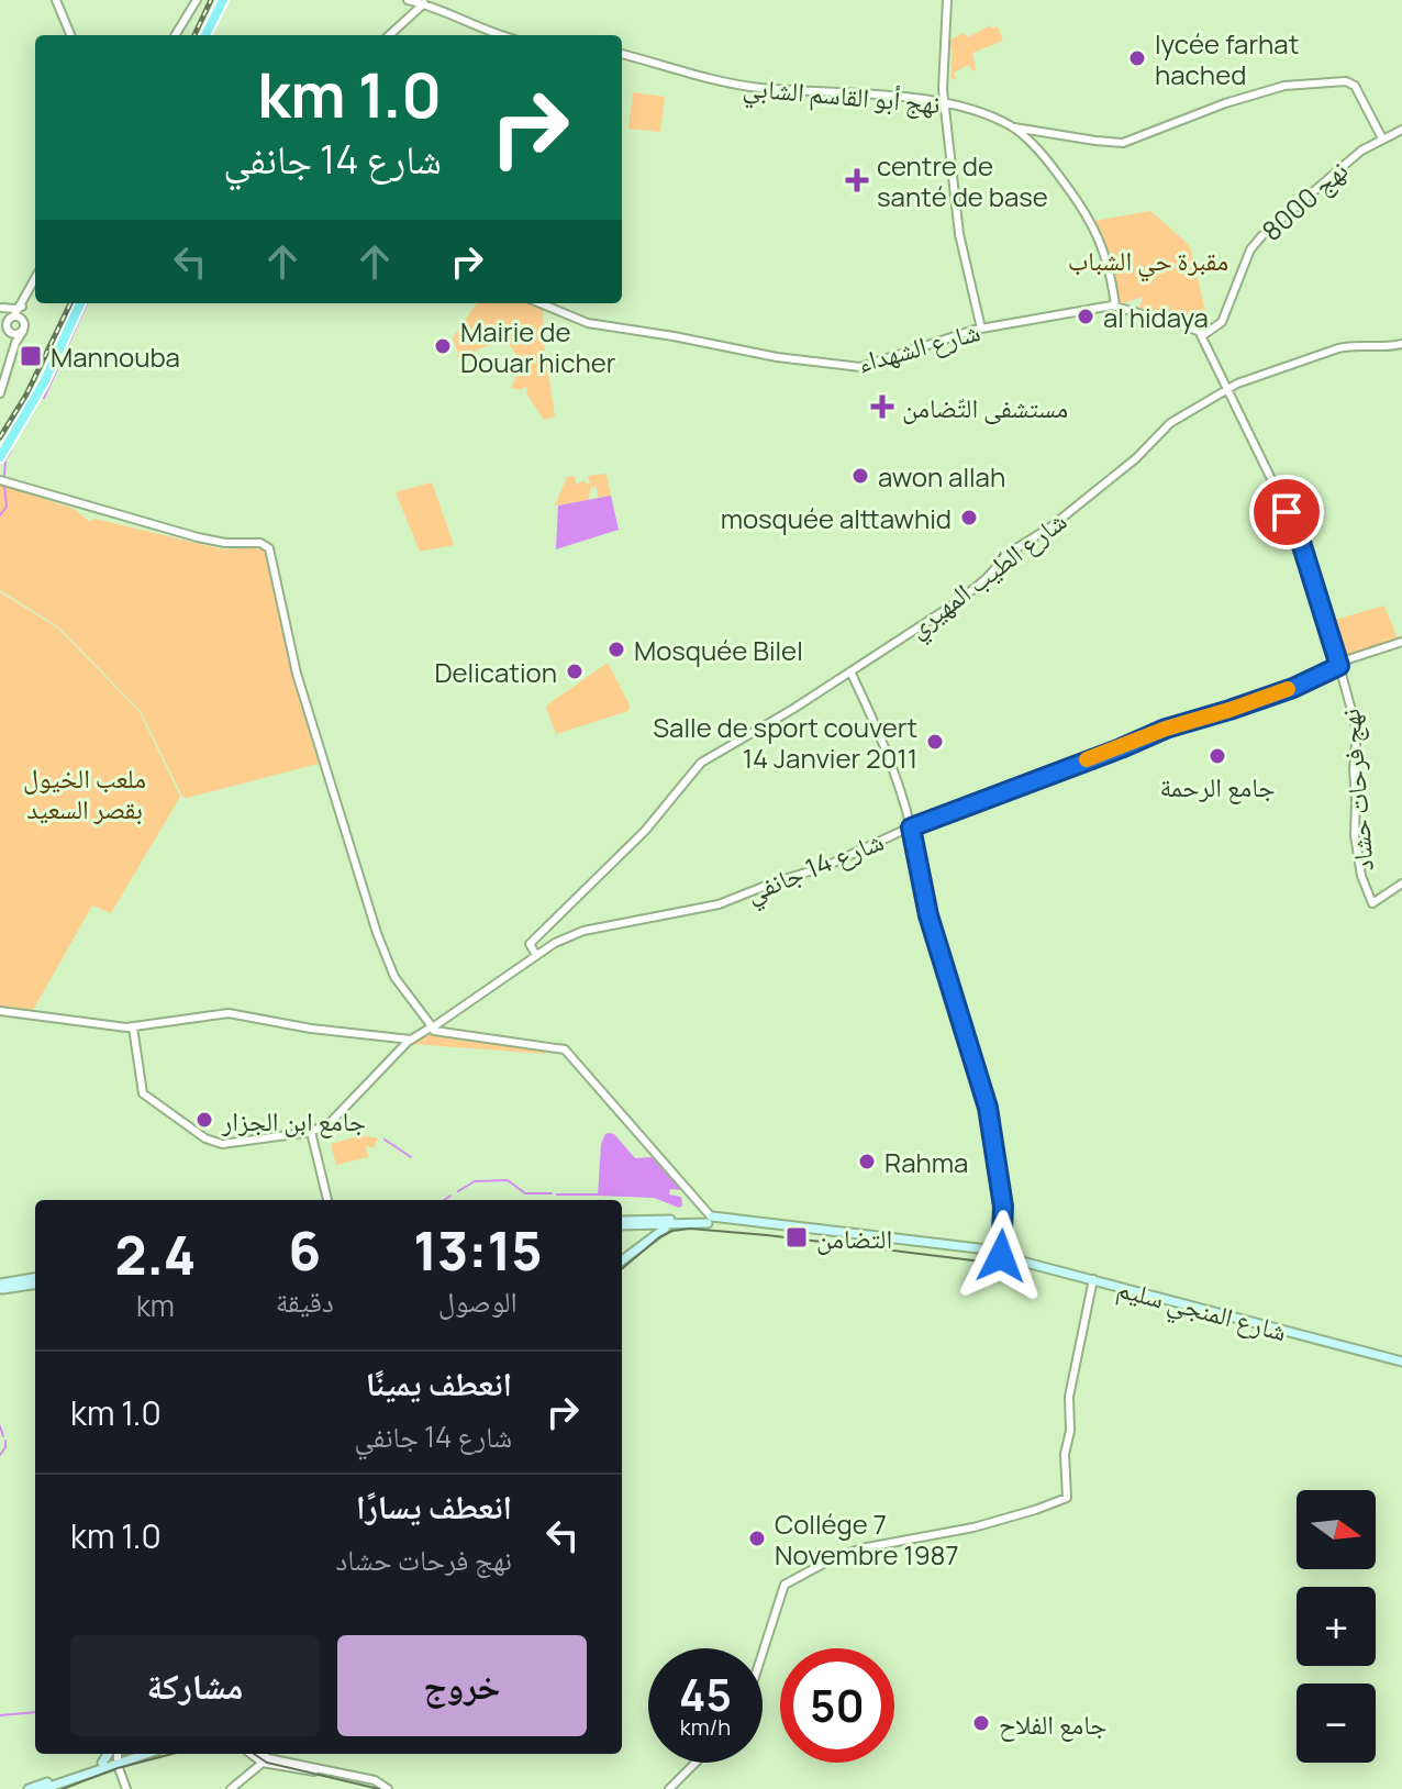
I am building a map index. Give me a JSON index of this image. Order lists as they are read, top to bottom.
{
  "streets": {
    "main road": ["شارع المنجي سليم"],
    "street": [
      "نهج أبو القاسم الشابي",
      "نهج 8000",
      "شارع الشهداء",
      "شارع الطّيب المهيري",
      "نهج فرحات حشاد",
      "شارع 14 جانفي"
    ]
  },
  "crossings": [
    ["نهج أبو القاسم الشابي", "شارع الشهداء"],
    ["نهج 8000", "شارع الشهداء"],
    ["نهج 8000", "نهج فرحات حشاد"],
    ["شارع الشهداء", "نهج فرحات حشاد"],
    ["شارع الطّيب المهيري", "نهج فرحات حشاد"],
    ["شارع الطّيب المهيري", "شارع 14 جانفي"],
    ["نهج فرحات حشاد", "شارع 14 جانفي"]
  ],
  "parks": ["مقبرة حي الشباب", "ملعب الخيول بقصر السعيد"],
  "places": {
    "other": [
      "lycée farhat hached",
      "al hidaya",
      "Mairie de Douar hicher",
      "awon allah",
      "mosquée alttawhid",
      "Mosquée Bilel",
      "Delication",
      "Salle de sport couvert 14 Janvier 2011",
      "جامع الرحمة",
      "جامع ابن الجزار",
      "Rahma",
      "Collége 7 Novembre 1987",
      "جامع الفلاح"
    ],
    "health": ["centre de santé de base", "مستشفى التّضامن"],
    "transit": ["Mannouba", "التضامن"]
  },
  "north": "right",
  "page": {
    "turn": ["1.0 km", "شارع 14 جانفي"],
    "eta": [
      "13:15",
      "الوصول",
      "6",
      "دقيقة",
      "2.4",
      "km"
    ],
    "list": [
      {
        "name": "انعطف يمينًا",
        "note": "شارع 14 جانفي",
        "value": "1.0 km"
      },
      {
        "name": "انعطف يسارًا",
        "note": "نهج فرحات حشاد",
        "value": "1.0 km"
      }
    ],
    "map_buttons": ["+", "−"],
    "buttons": ["خروج", "مشاركة"],
    "speed": "45 km/h",
    "limit": "50"
  }
}
